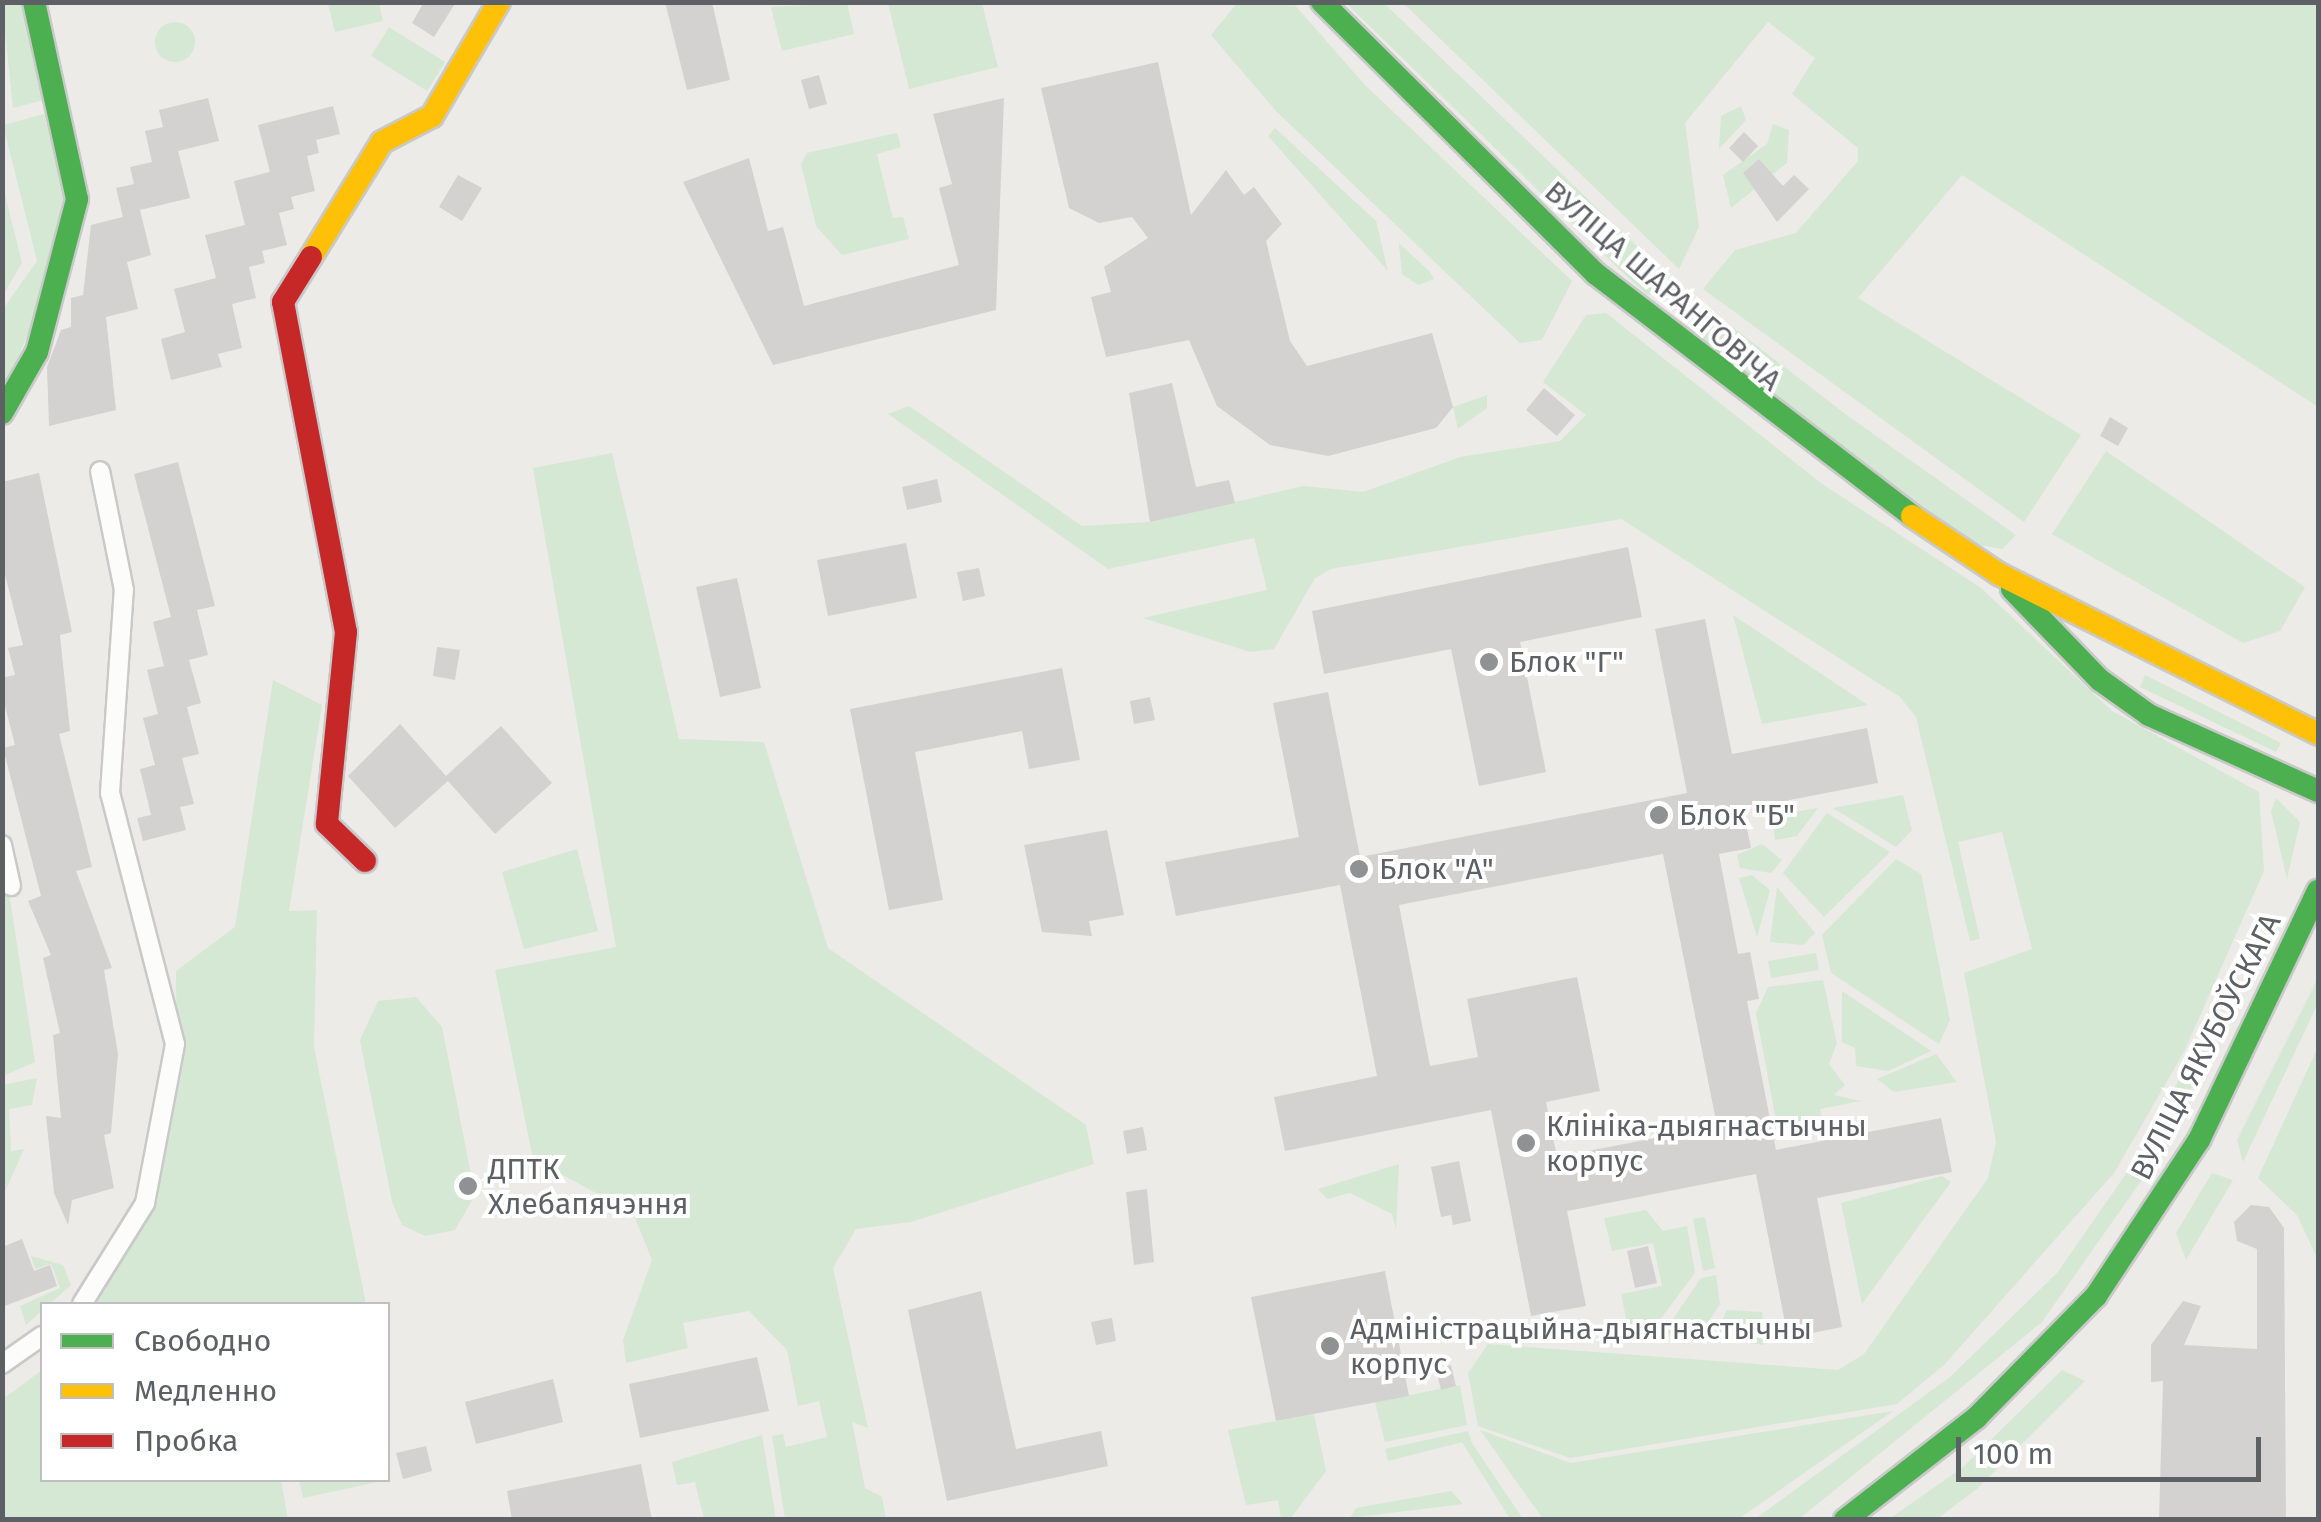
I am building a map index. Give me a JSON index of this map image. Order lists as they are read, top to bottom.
{
  "streets": {
    "main road": ["ВУЛІЦА ШАРАНГОВІЧА", "ВУЛІЦА ЯКУБОЎСКАГА"]
  },
  "places": [
    "Блок \"Г\"",
    "Блок \"Б\"",
    "Блок \"А\"",
    "Клініка-дыягнастычны корпус",
    "ДПТК Хлебапячэння",
    "Адміністрацыйна-дыягнастычны корпус"
  ],
  "legend": ["Свободно", "Медленно", "Пробка"],
  "scale_bar": "100 m"
}
